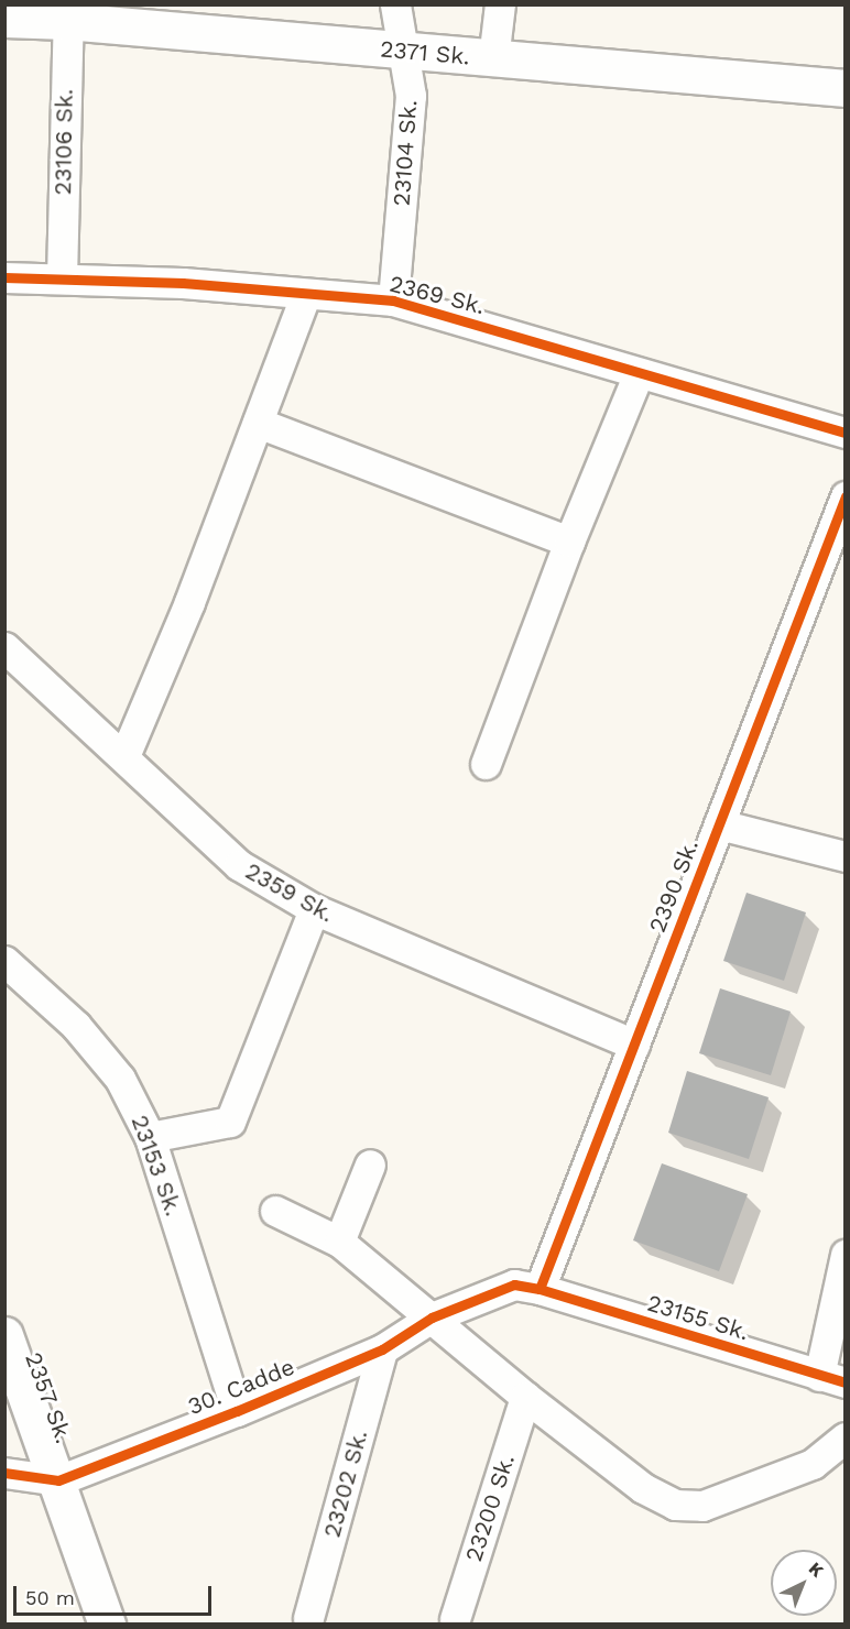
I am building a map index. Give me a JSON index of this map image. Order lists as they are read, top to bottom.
{
  "streets": {
    "street": [
      "2371 Sk.",
      "23106 Sk.",
      "23104 Sk.",
      "2369 Sk.",
      "2390 Sk.",
      "2359 Sk.",
      "23153 Sk.",
      "23155 Sk.",
      "30. Cadde",
      "2357 Sk.",
      "23202 Sk.",
      "23200 Sk."
    ]
  },
  "crossings": [
    ["2371 Sk.", "23106 Sk."],
    ["2371 Sk.", "23104 Sk."],
    ["23106 Sk.", "2369 Sk."],
    ["23104 Sk.", "2369 Sk."],
    ["2390 Sk.", "2359 Sk."],
    ["2390 Sk.", "23155 Sk."],
    ["23153 Sk.", "30. Cadde"],
    ["30. Cadde", "2357 Sk."],
    ["30. Cadde", "23202 Sk."]
  ],
  "scale_bar": "50 m",
  "north": "top right"
}
